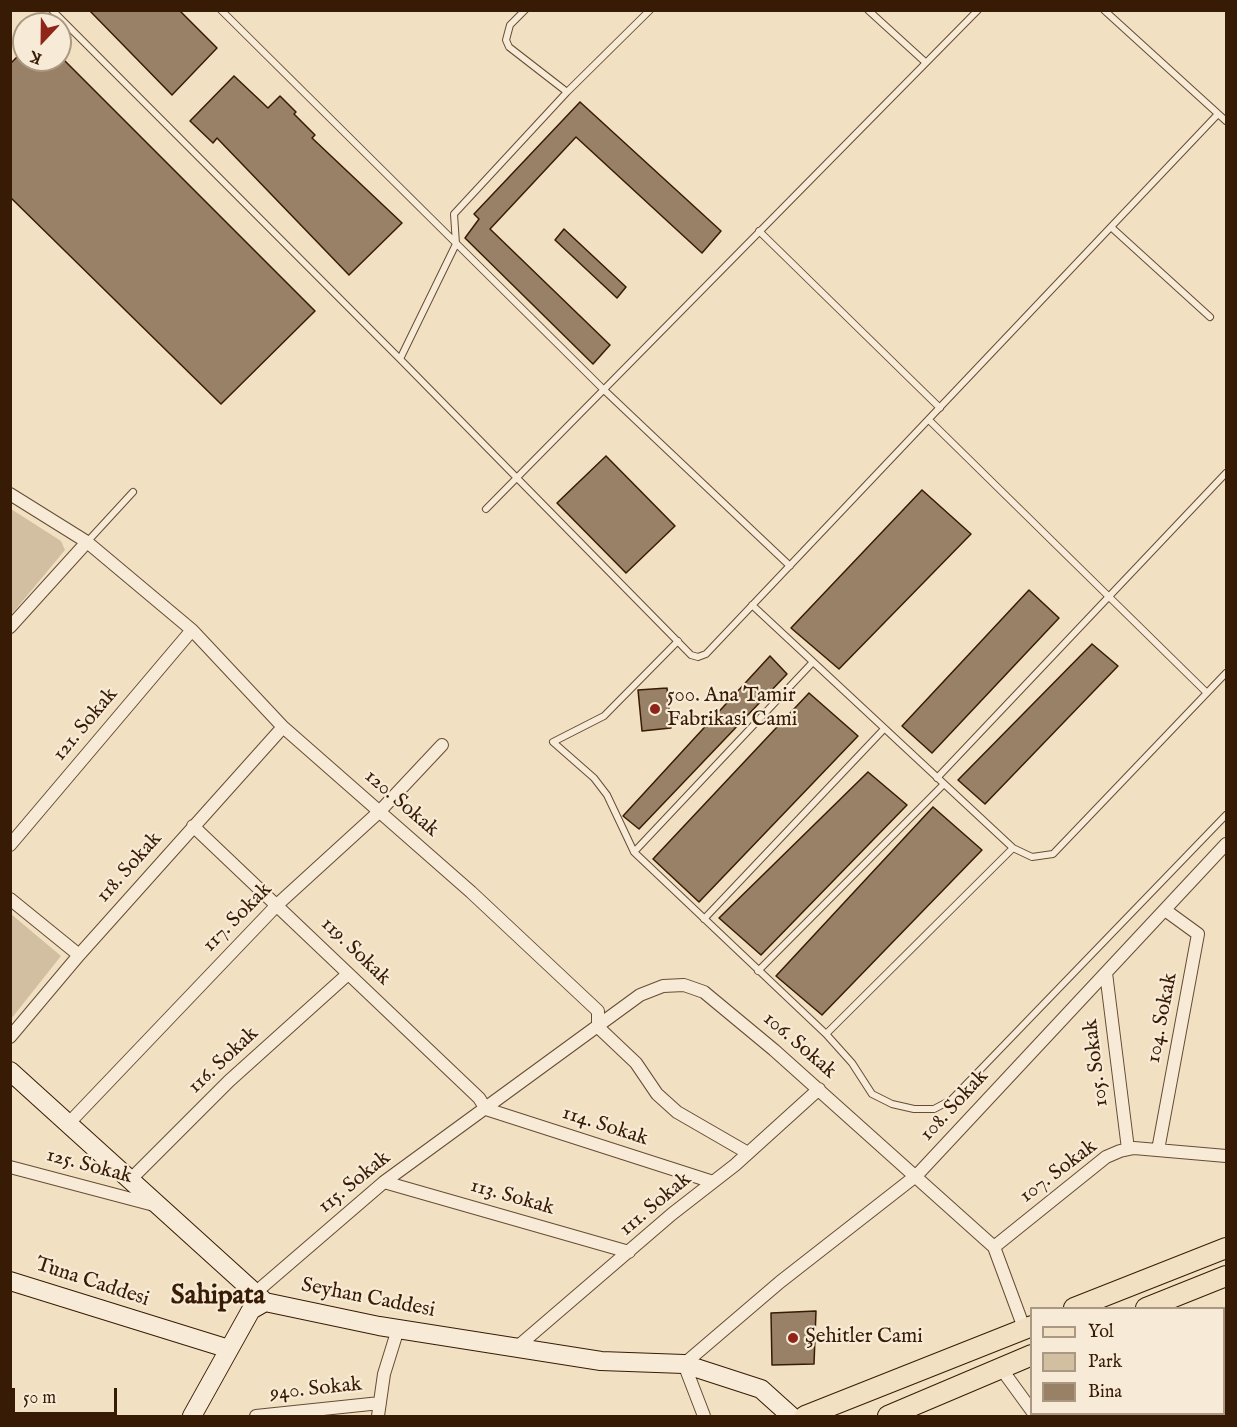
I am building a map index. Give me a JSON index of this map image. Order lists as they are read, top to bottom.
{
  "streets": {
    "main road": ["Tuna Caddesi", "Seyhan Caddesi"],
    "street": [
      "121. Sokak",
      "120. Sokak",
      "118. Sokak",
      "117. Sokak",
      "119. Sokak",
      "104. Sokak",
      "106. Sokak",
      "116. Sokak",
      "105. Sokak",
      "108. Sokak",
      "114. Sokak",
      "125. Sokak",
      "107. Sokak",
      "115. Sokak",
      "113. Sokak",
      "111. Sokak",
      "940. Sokak"
    ]
  },
  "crossings": [
    ["121. Sokak", "120. Sokak"],
    ["120. Sokak", "118. Sokak"],
    ["120. Sokak", "117. Sokak"],
    ["120. Sokak", "106. Sokak"],
    ["120. Sokak", "111. Sokak"],
    ["118. Sokak", "119. Sokak"],
    ["117. Sokak", "119. Sokak"],
    ["119. Sokak", "106. Sokak"],
    ["119. Sokak", "116. Sokak"],
    ["119. Sokak", "114. Sokak"],
    ["119. Sokak", "115. Sokak"],
    ["104. Sokak", "108. Sokak"],
    ["104. Sokak", "107. Sokak"],
    ["106. Sokak", "108. Sokak"],
    ["106. Sokak", "114. Sokak"],
    ["106. Sokak", "107. Sokak"],
    ["106. Sokak", "115. Sokak"],
    ["106. Sokak", "111. Sokak"],
    ["105. Sokak", "108. Sokak"],
    ["105. Sokak", "107. Sokak"],
    ["108. Sokak", "Seyhan Caddesi"],
    ["114. Sokak", "115. Sokak"],
    ["114. Sokak", "111. Sokak"],
    ["115. Sokak", "113. Sokak"],
    ["115. Sokak", "Seyhan Caddesi"],
    ["113. Sokak", "111. Sokak"],
    ["111. Sokak", "Seyhan Caddesi"]
  ],
  "districts": ["Sahipata"],
  "places": ["500. Ana Tamir Fabrikasi Cami", "Şehitler Cami"],
  "legend": ["Yol", "Park", "Bina"],
  "scale_bar": "50 m",
  "north": "bottom"
}
